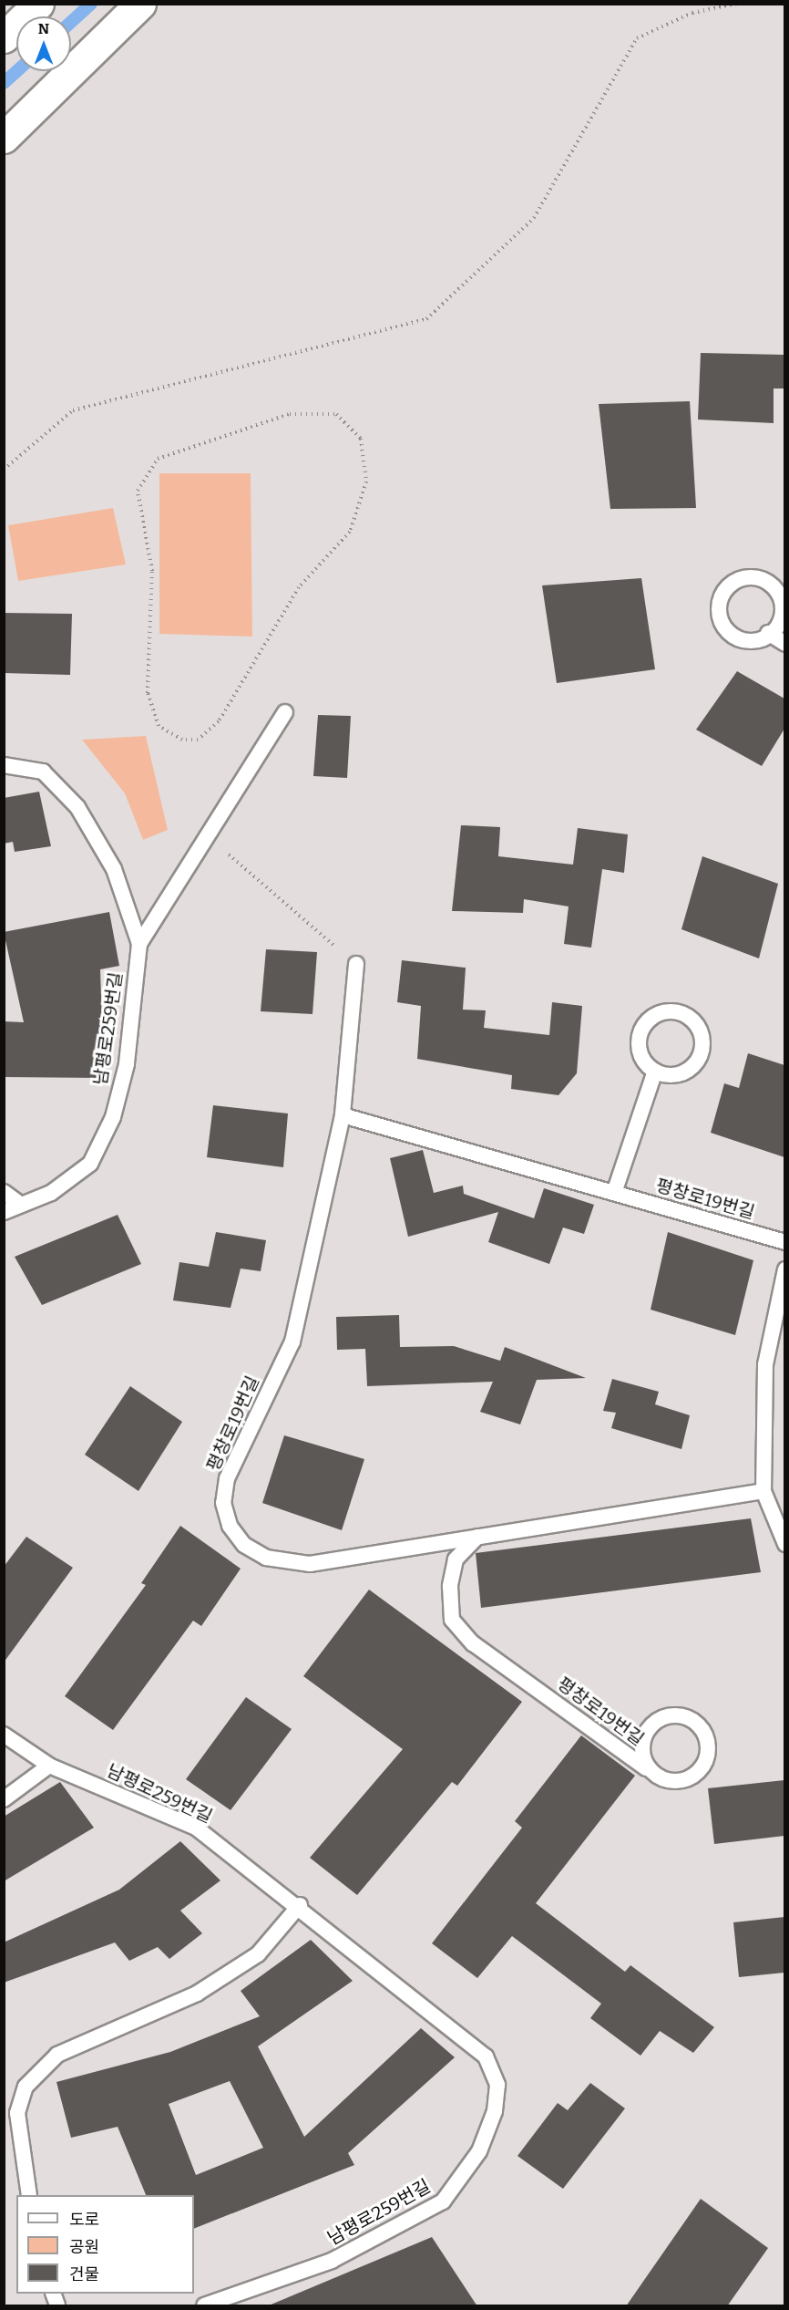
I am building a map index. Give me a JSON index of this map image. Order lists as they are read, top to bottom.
{
  "streets": {
    "lane": ["남평로259번길", "평창로19번길"]
  },
  "legend": ["도로", "공원", "건물"],
  "north": "top"
}
